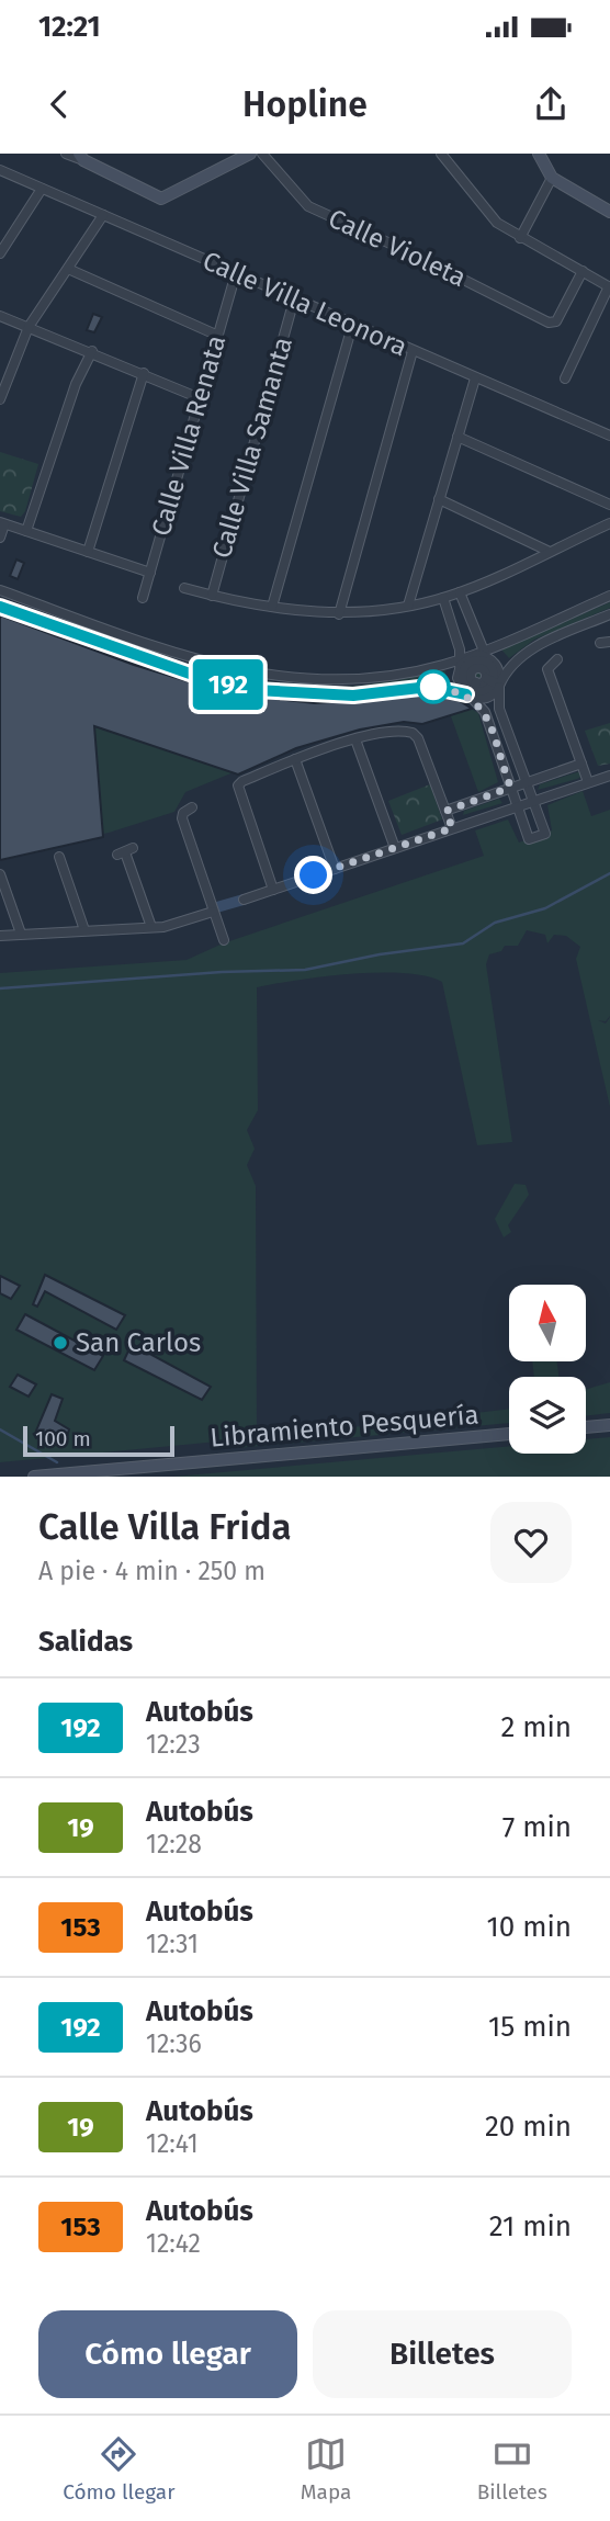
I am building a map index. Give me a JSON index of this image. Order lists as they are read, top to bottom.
{
  "streets": {
    "main road": ["Libramiento Pesquería"],
    "street": [
      "Calle Violeta",
      "Calle Villa Leonora",
      "Calle Villa Renata",
      "Calle Villa Samanta"
    ]
  },
  "crossings": [
    ["Calle Villa Leonora", "Calle Villa Renata"],
    ["Calle Villa Leonora", "Calle Villa Samanta"]
  ],
  "places": ["San Carlos"],
  "lines": ["bus line 192"],
  "scale_bar": "100 m",
  "north": "top",
  "page": {
    "status": "12:21",
    "header": "Hopline",
    "on_map": "192",
    "scale": "100 m",
    "heading": [
      ["Calle Villa Frida", "A pie · 4 min · 250 m"],
      "Salidas"
    ],
    "list": [
      {
        "mark": "192",
        "name": "Autobús",
        "note": "12:23",
        "value": "2 min"
      },
      {
        "mark": "19",
        "name": "Autobús",
        "note": "12:28",
        "value": "7 min"
      },
      {
        "mark": "153",
        "name": "Autobús",
        "note": "12:31",
        "value": "10 min"
      },
      {
        "mark": "192",
        "name": "Autobús",
        "note": "12:36",
        "value": "15 min"
      },
      {
        "mark": "19",
        "name": "Autobús",
        "note": "12:41",
        "value": "20 min"
      },
      {
        "mark": "153",
        "name": "Autobús",
        "note": "12:42",
        "value": "21 min"
      }
    ],
    "buttons": ["Cómo llegar", "Billetes"],
    "tabs": ["Cómo llegar", "Mapa", "Billetes"]
  }
}
